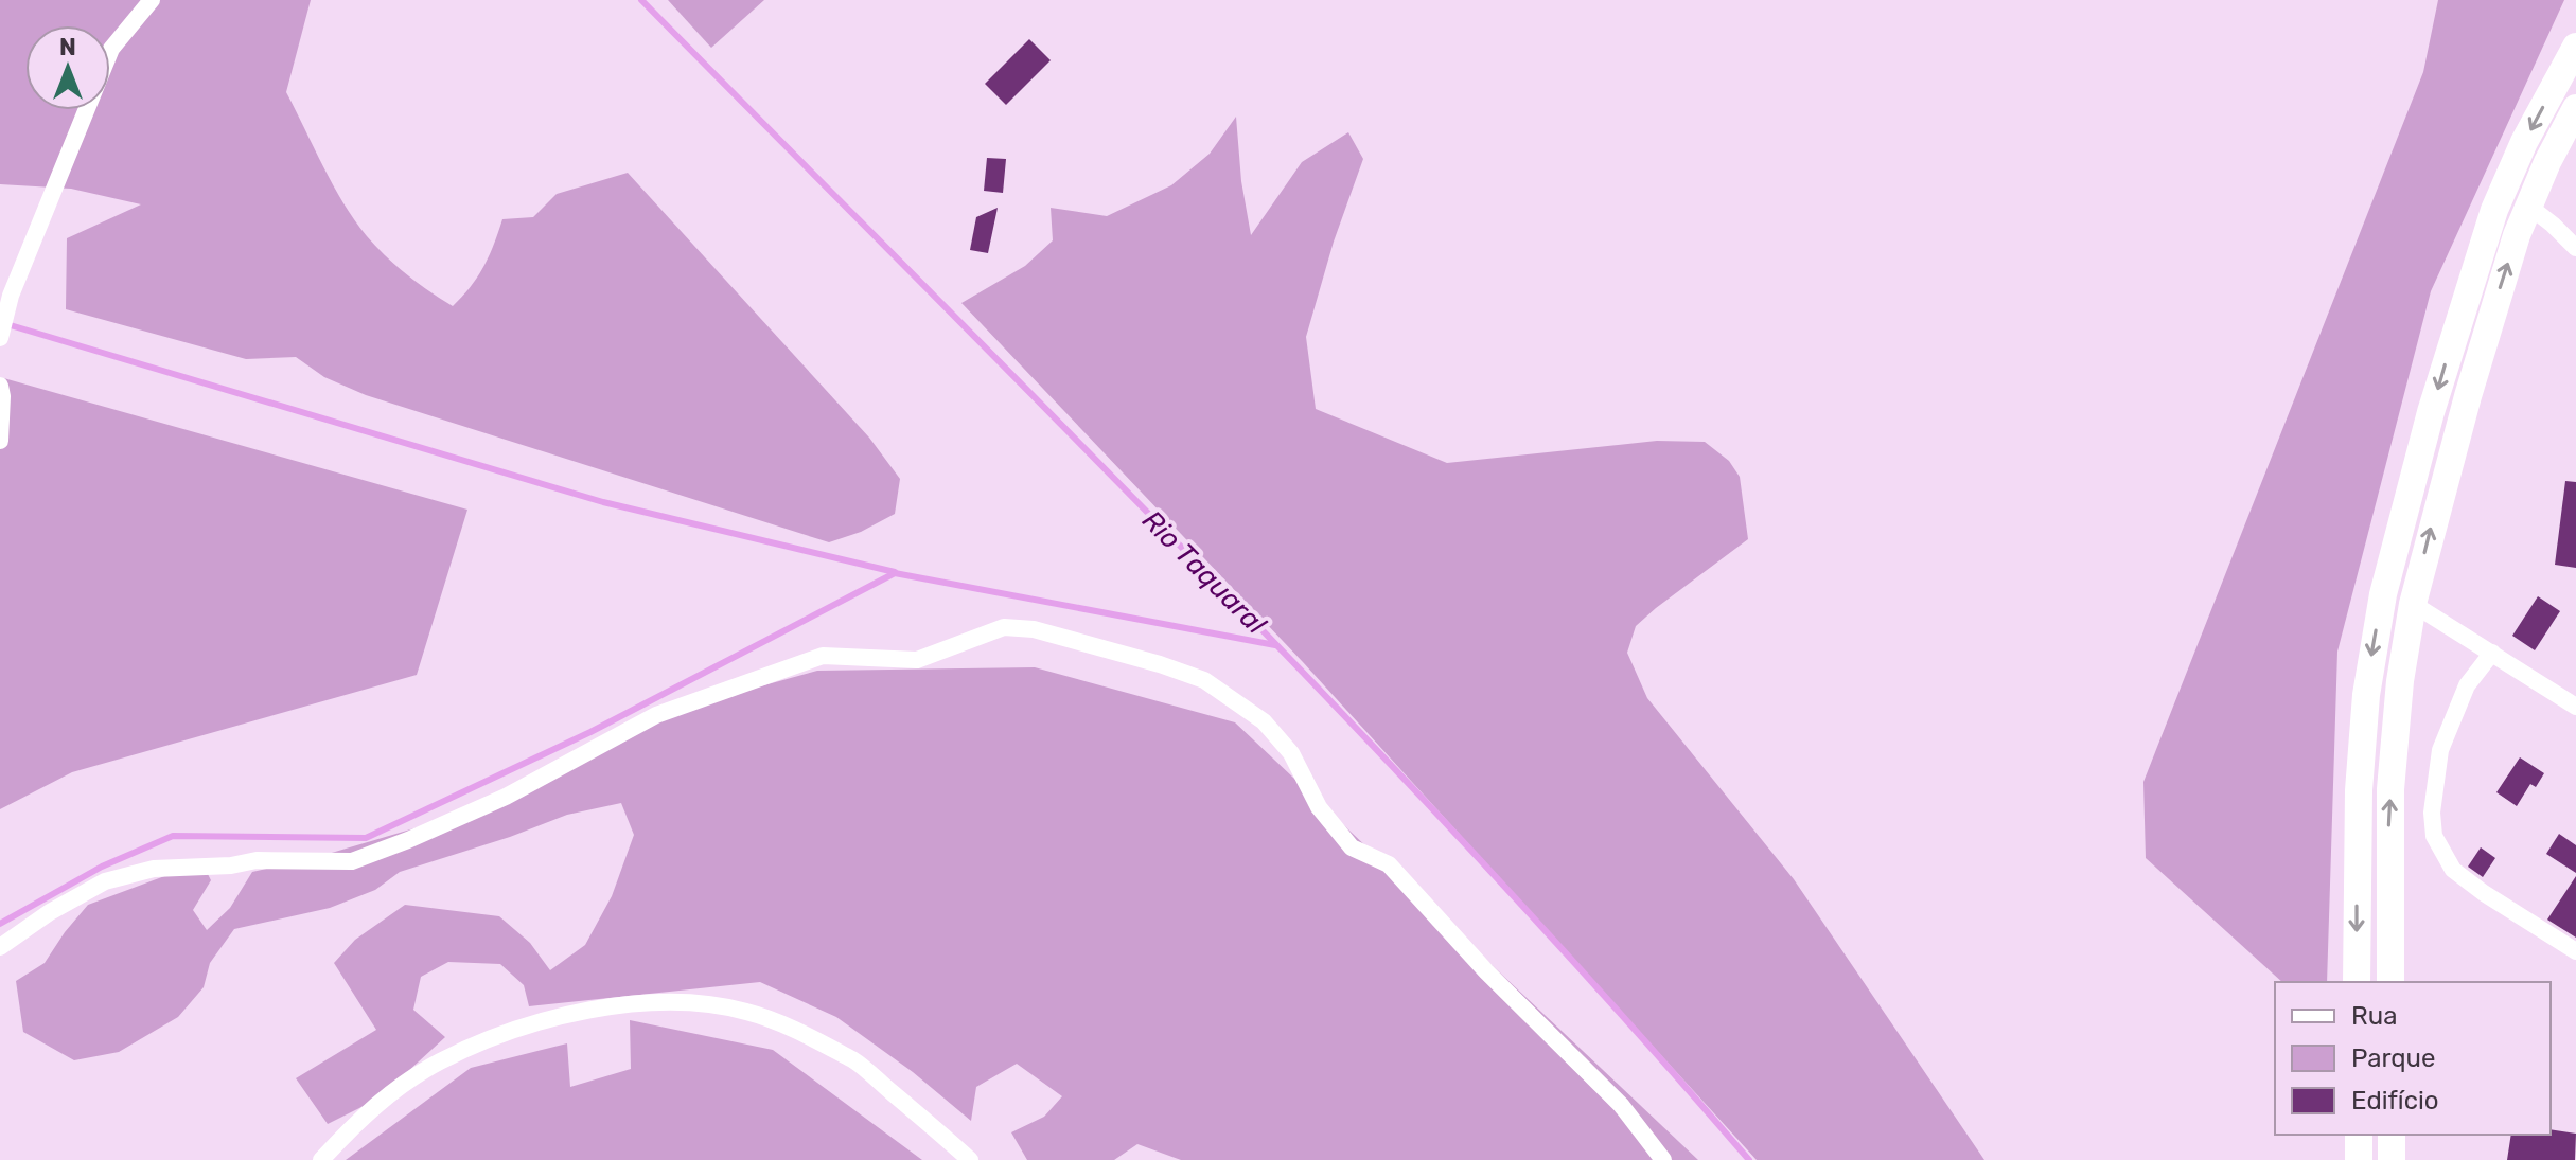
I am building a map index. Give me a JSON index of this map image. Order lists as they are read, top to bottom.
{
  "water": ["Rio Taquaral"],
  "legend": ["Rua", "Parque", "Edifício"],
  "north": "top"
}
